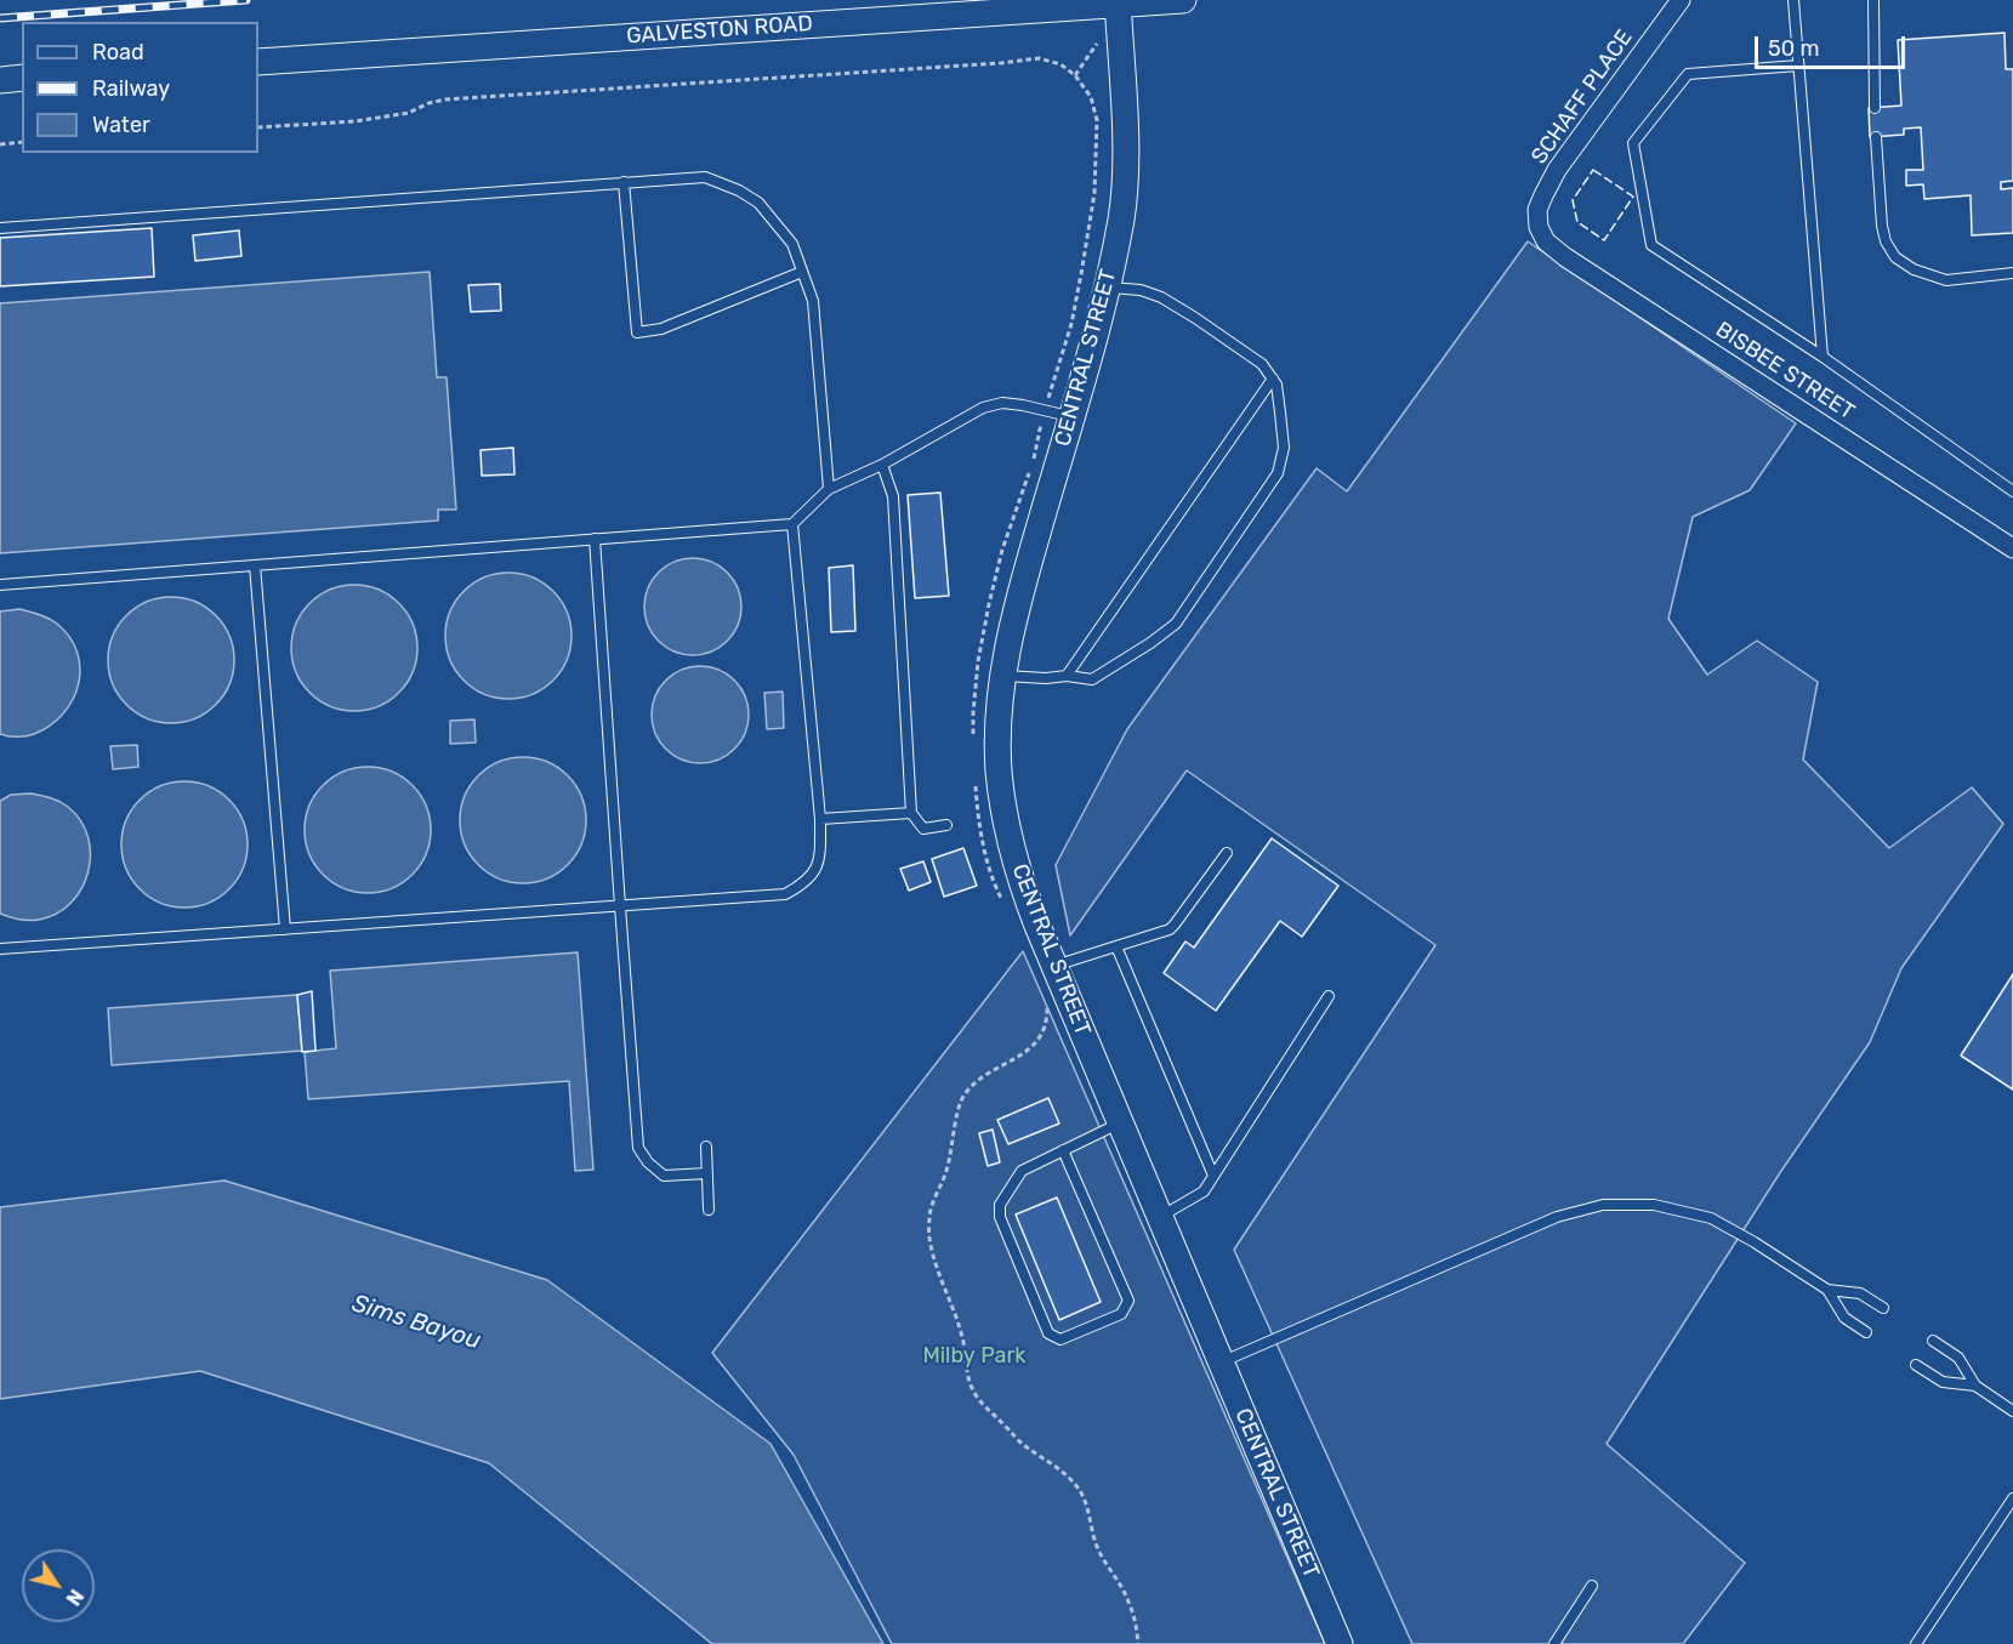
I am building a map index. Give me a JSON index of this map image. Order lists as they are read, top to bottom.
{
  "streets": {
    "street": [
      "GALVESTON ROAD",
      "SCHAFF PLACE",
      "CENTRAL STREET",
      "BISBEE STREET"
    ]
  },
  "crossings": [
    ["GALVESTON ROAD", "CENTRAL STREET"],
    ["SCHAFF PLACE", "BISBEE STREET"]
  ],
  "water": ["Sims Bayou"],
  "parks": ["Milby Park"],
  "legend": ["Road", "Railway", "Water"],
  "scale_bar": "50 m",
  "north": "bottom right"
}
